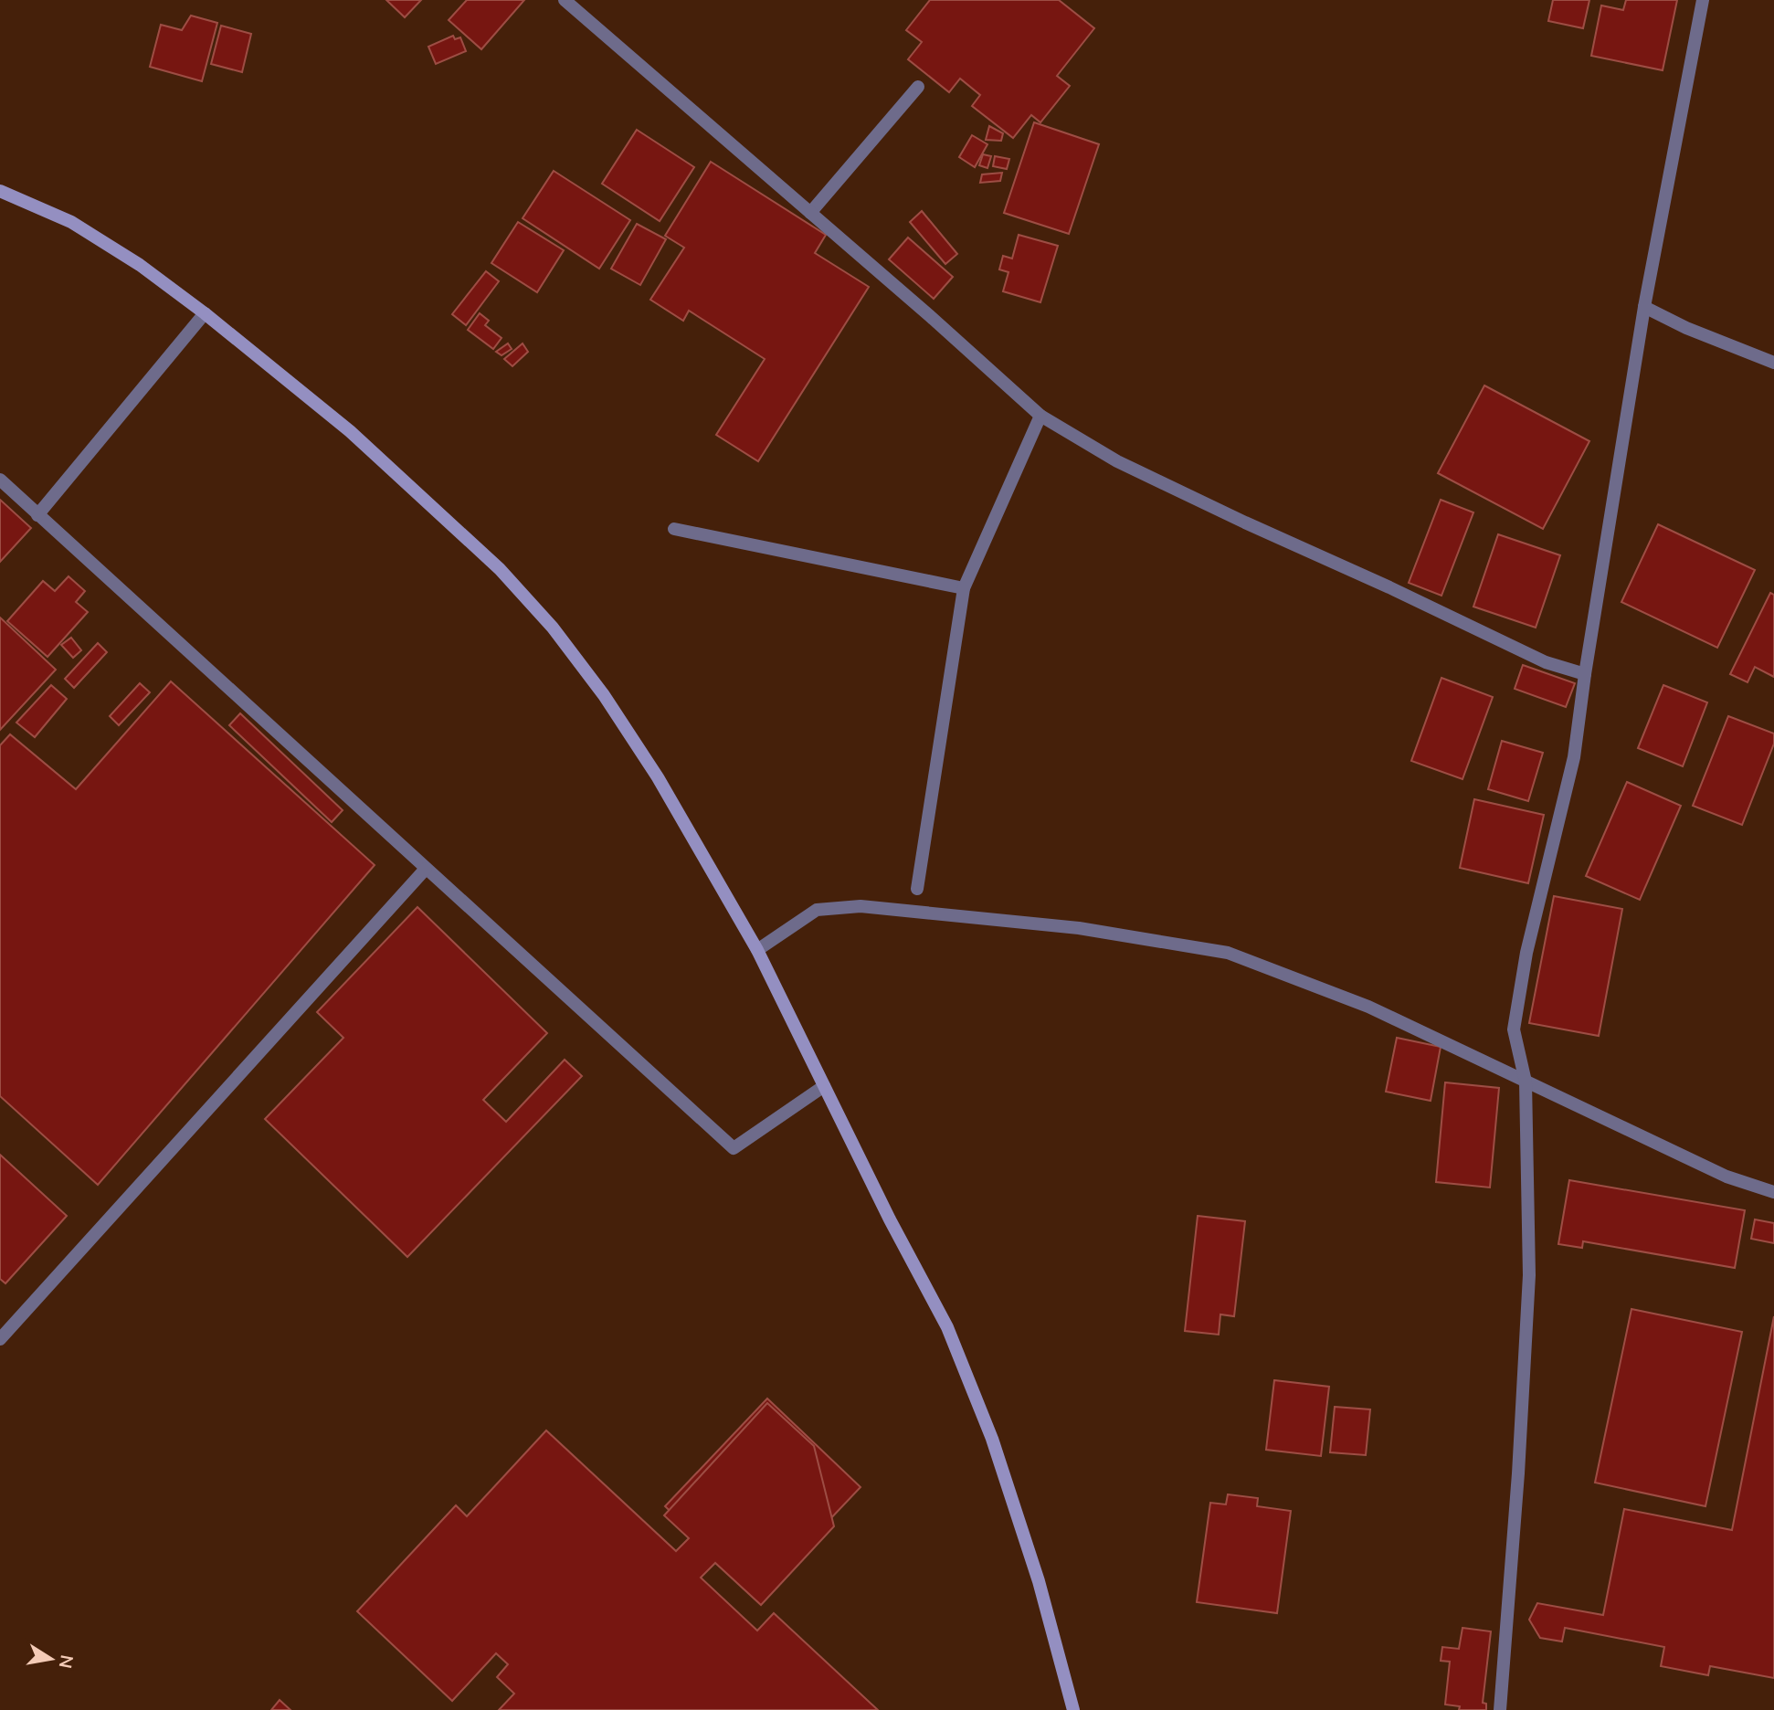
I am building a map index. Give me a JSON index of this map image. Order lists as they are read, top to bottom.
{
  "north": "right"
}
